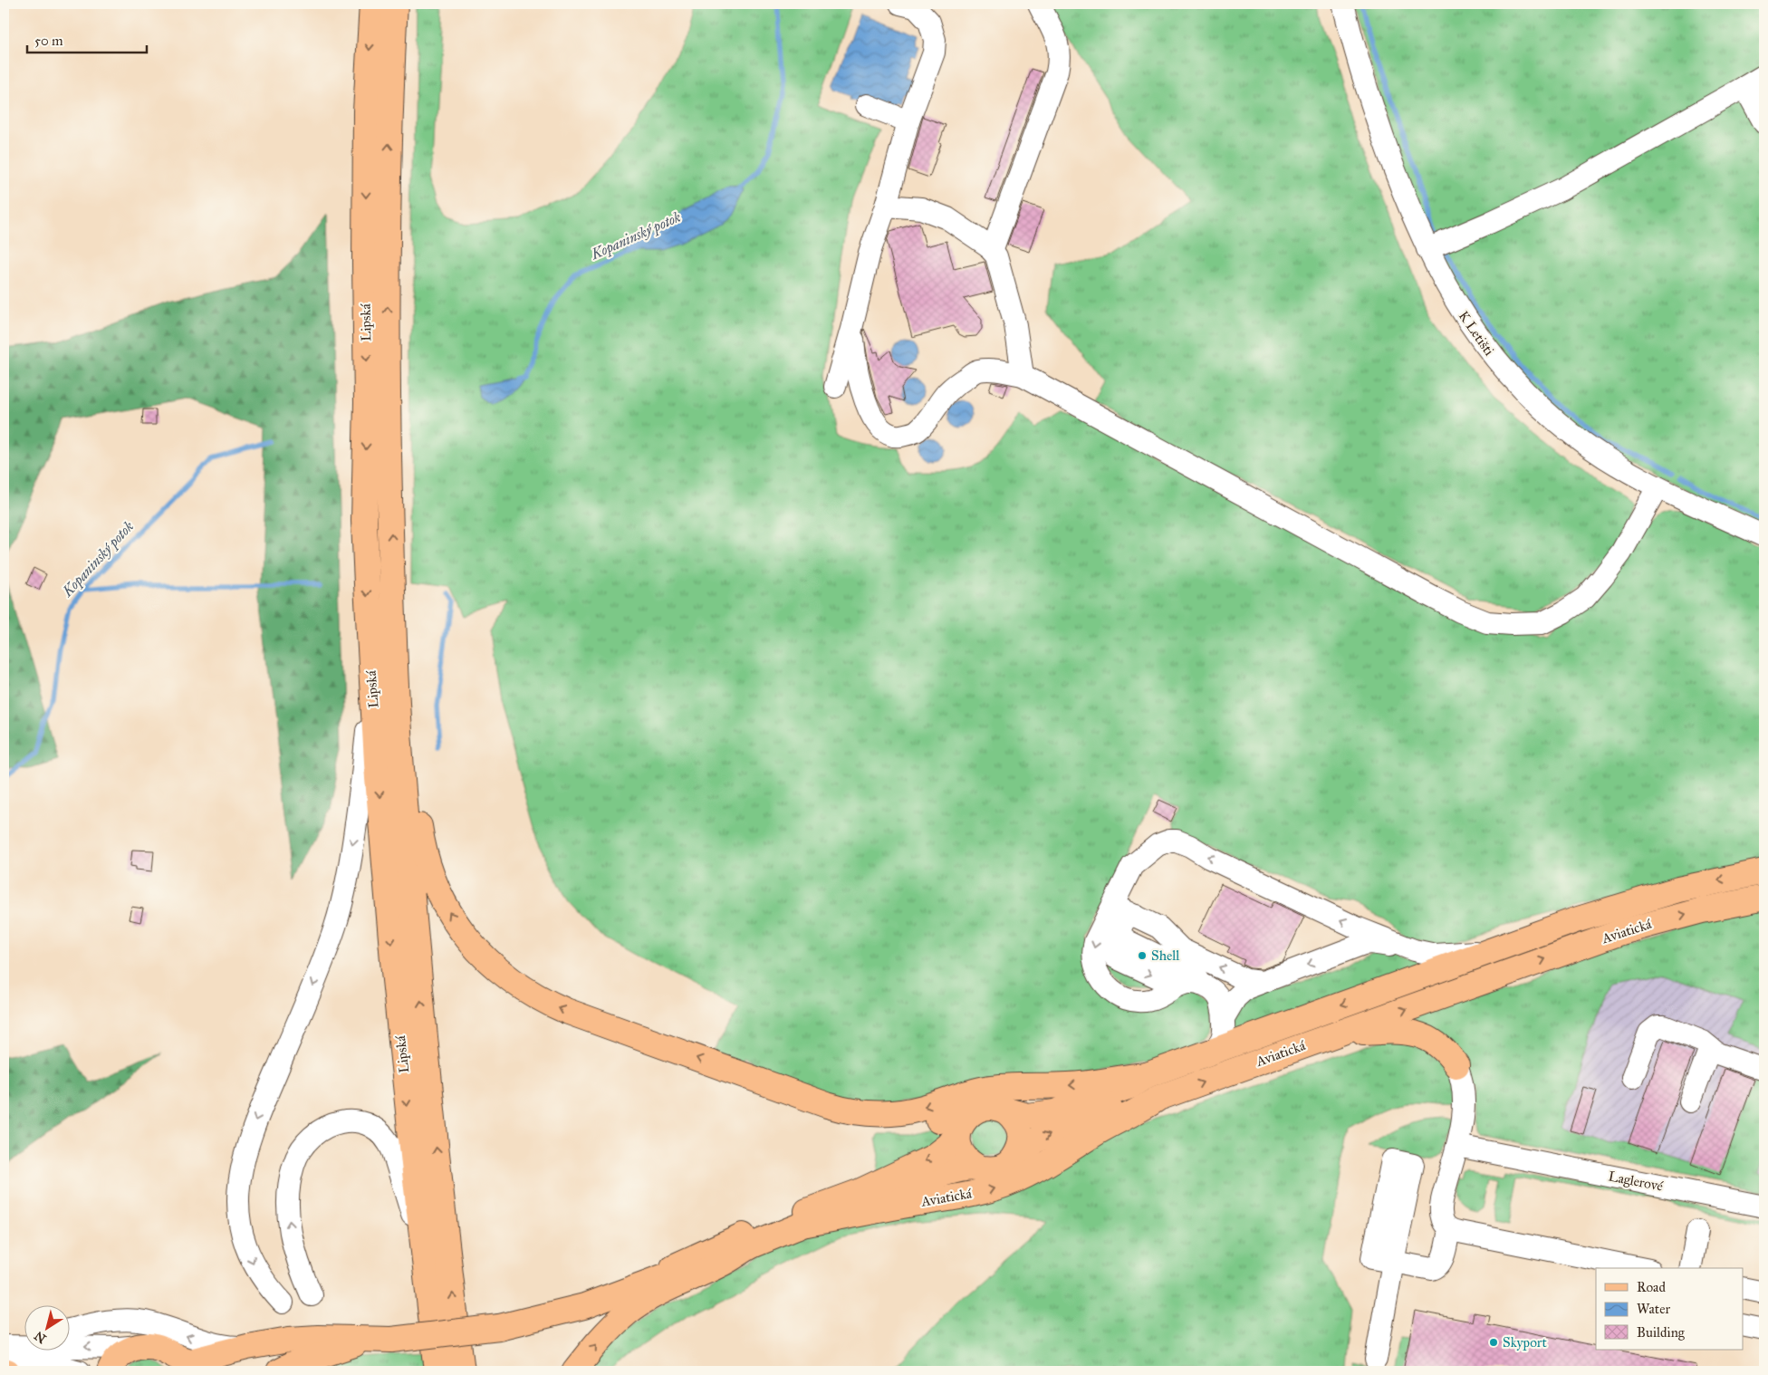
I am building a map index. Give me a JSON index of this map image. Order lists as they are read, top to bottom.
{
  "streets": {
    "main road": ["Lipská", "Aviatická"],
    "street": ["K Letišti", "Laglerové"]
  },
  "water": ["Kopaninský potok"],
  "places": ["Shell", "Skyport"],
  "legend": ["Road", "Water", "Building"],
  "scale_bar": "50 m",
  "north": "bottom left"
}
